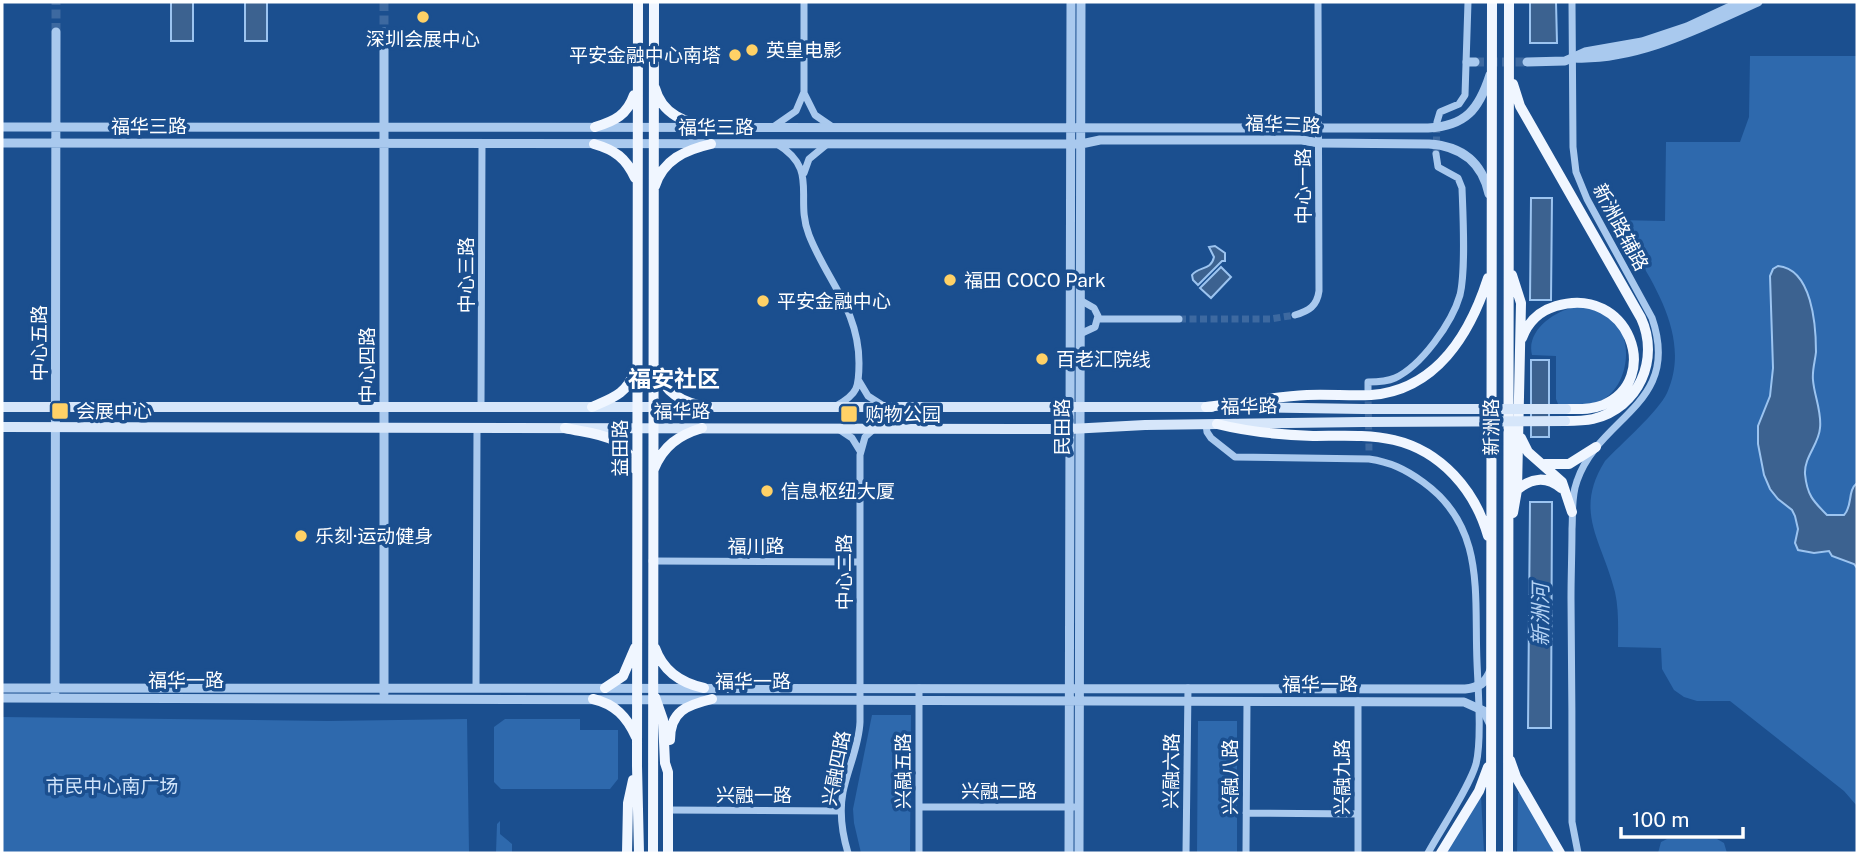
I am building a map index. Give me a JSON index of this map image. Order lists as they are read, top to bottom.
{
  "streets": {
    "main road": ["福华路", "新洲路", "益田路"],
    "street": [
      "福华三路",
      "中心一路",
      "新洲路辅路",
      "中心三路",
      "中心五路",
      "中心四路",
      "民田路",
      "福川路",
      "中心二路",
      "福华一路",
      "兴融四路",
      "兴融五路",
      "兴融六路",
      "兴融八路",
      "兴融九路",
      "兴融二路",
      "兴融一路"
    ]
  },
  "crossings": [
    ["福华三路", "中心一路"],
    ["福华三路", "中心三路"],
    ["福华三路", "中心五路"],
    ["福华三路", "中心四路"],
    ["福华三路", "民田路"],
    ["福华三路", "新洲路"],
    ["福华三路", "益田路"],
    ["中心三路", "福华路"],
    ["中心五路", "福华路"],
    ["中心五路", "福华一路"],
    ["中心四路", "福华路"],
    ["中心四路", "福华一路"],
    ["福华路", "民田路"],
    ["福华路", "益田路"],
    ["福华路", "中心二路"],
    ["民田路", "福华一路"],
    ["民田路", "兴融二路"],
    ["益田路", "福川路"],
    ["益田路", "福华一路"],
    ["福川路", "中心二路"],
    ["中心二路", "福华一路"],
    ["中心二路", "兴融四路"],
    ["福华一路", "兴融四路"],
    ["福华一路", "兴融五路"],
    ["福华一路", "兴融六路"],
    ["福华一路", "兴融八路"],
    ["福华一路", "兴融九路"],
    ["兴融四路", "兴融一路"],
    ["兴融五路", "兴融二路"]
  ],
  "districts": ["福安社区"],
  "water": ["新洲河"],
  "parks": ["市民中心南广场"],
  "places": {
    "other": [
      "深圳会展中心",
      "英皇电影",
      "平安金融中心南塔",
      "福田 COCO Park",
      "平安金融中心",
      "百老汇院线",
      "信息枢纽大厦",
      "乐刻·运动健身"
    ],
    "transit": ["会展中心", "购物公园"]
  },
  "scale_bar": "100 m"
}
